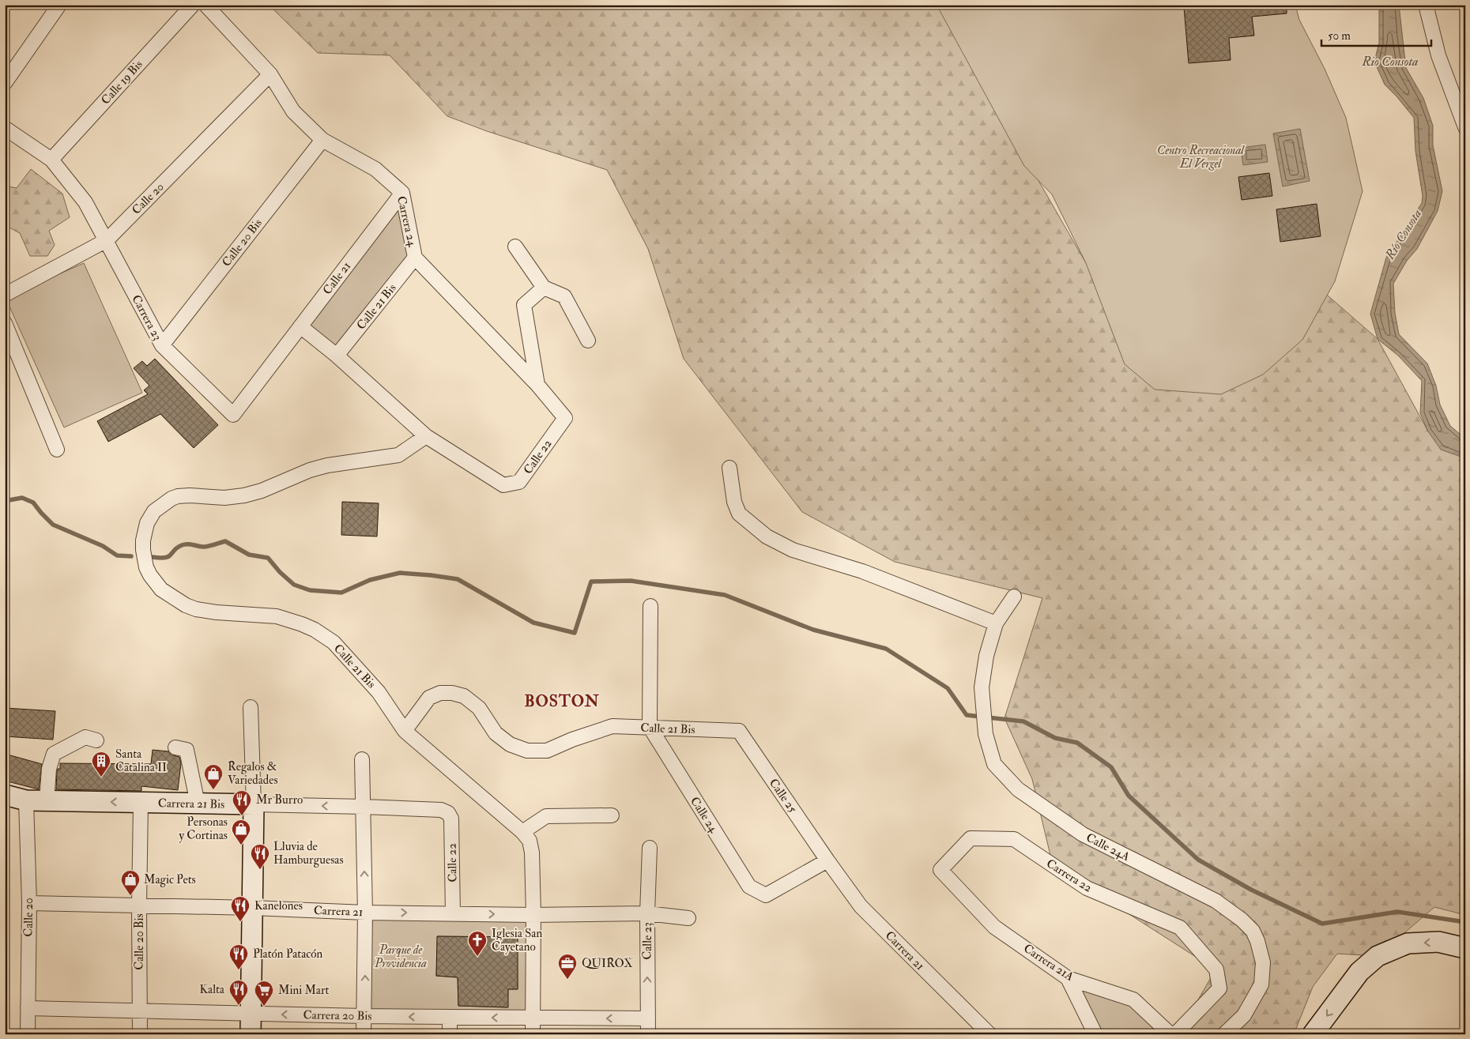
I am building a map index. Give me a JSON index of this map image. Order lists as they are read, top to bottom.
{
  "streets": {
    "main road": ["Carrera 21 Bis"],
    "street": [
      "Calle 19 Bis",
      "Calle 20",
      "Carrera 24",
      "Calle 20 Bis",
      "Calle 21",
      "Calle 21 Bis",
      "Carrera 23",
      "Calle 22",
      "Calle 25",
      "Calle 24",
      "Calle 24A",
      "Carrera 22",
      "Carrera 21",
      "Calle 23",
      "Carrera 21A",
      "Carrera 20 Bis"
    ]
  },
  "crossings": [
    ["Calle 19 Bis", "Carrera 23"],
    ["Calle 20", "Carrera 24"],
    ["Calle 20", "Carrera 23"],
    ["Calle 20", "Carrera 21 Bis"],
    ["Calle 20", "Carrera 21"],
    ["Calle 20", "Carrera 20 Bis"],
    ["Carrera 24", "Calle 20 Bis"],
    ["Carrera 24", "Calle 21"],
    ["Carrera 24", "Calle 21 Bis"],
    ["Carrera 24", "Calle 22"],
    ["Calle 20 Bis", "Carrera 23"],
    ["Calle 20 Bis", "Carrera 21 Bis"],
    ["Calle 20 Bis", "Carrera 21"],
    ["Calle 20 Bis", "Carrera 20 Bis"],
    ["Calle 21", "Carrera 23"],
    ["Calle 21 Bis", "Calle 22"],
    ["Calle 21 Bis", "Calle 25"],
    ["Calle 21 Bis", "Calle 24"],
    ["Calle 22", "Carrera 21 Bis"],
    ["Calle 22", "Carrera 21"],
    ["Calle 25", "Calle 24"],
    ["Calle 25", "Carrera 21"],
    ["Calle 24", "Carrera 21"],
    ["Carrera 22", "Carrera 21A"],
    ["Carrera 21", "Calle 23"],
    ["Calle 23", "Carrera 20 Bis"]
  ],
  "one_way": ["Carrera 21 Bis", "Carrera 20 Bis"],
  "districts": ["BOSTON"],
  "water": ["Rio Consota", "Río Consota"],
  "parks": ["Centro Recreacional El Vergel", "Parque de Providencia"],
  "places": {
    "building": ["Santa Catalina II"],
    "shop": ["Regalos & Variedades", "Personas y Cortinas", "Magic Pets"],
    "restaurant": [
      "Mr Burro",
      "Lluvia de Hamburguesas",
      "Kanelones",
      "Platón Patacón",
      "Kalta"
    ],
    "church": ["Iglesia San Cayetano"],
    "office": ["QUIROX"],
    "supermarket": ["Mini Mart"]
  },
  "scale_bar": "50 m"
}
